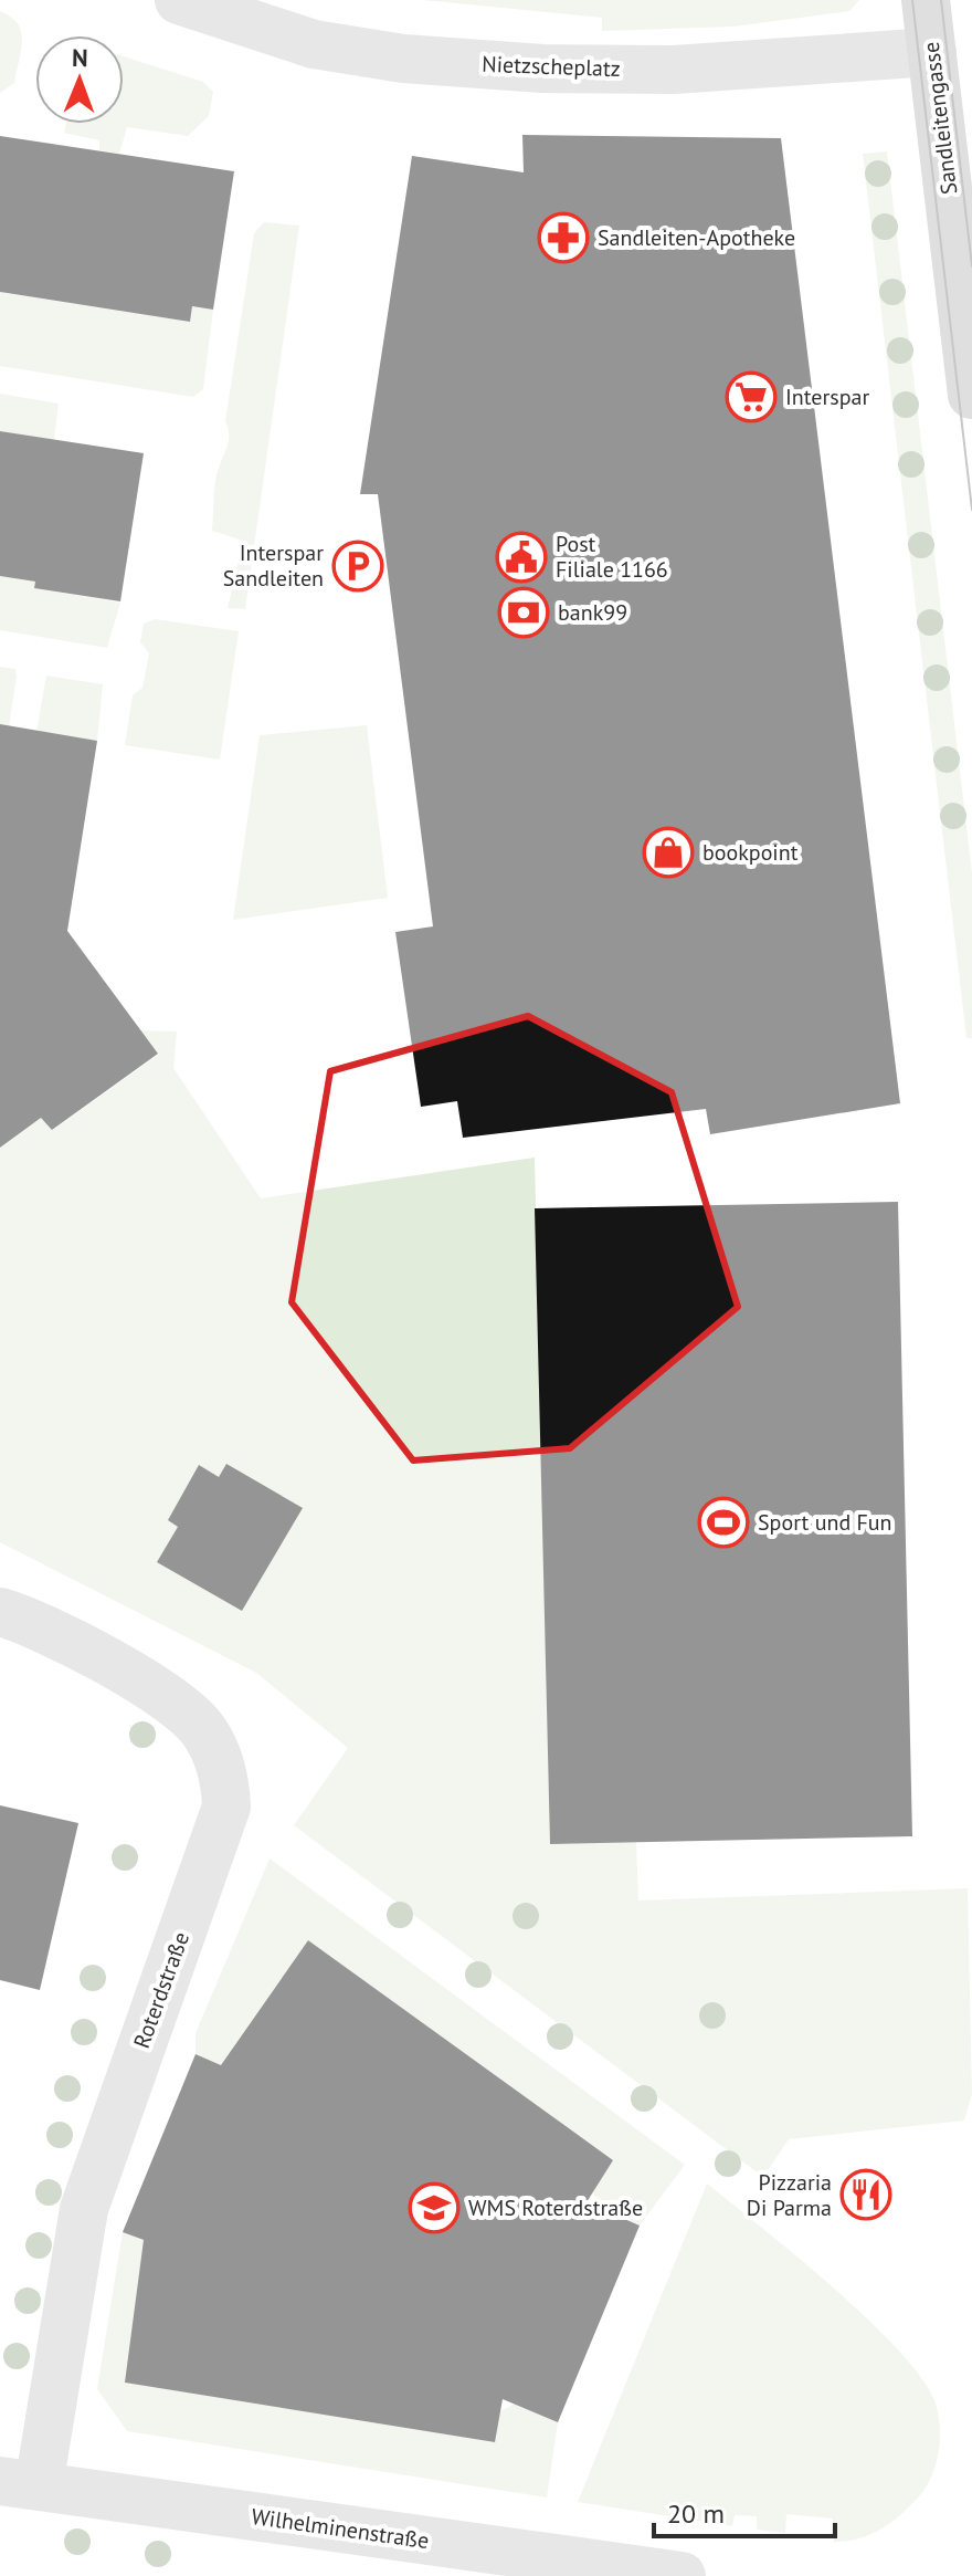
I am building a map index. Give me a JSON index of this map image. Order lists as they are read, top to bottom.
{
  "streets": {
    "main road": ["Sandleitengasse"],
    "street": ["Nietzscheplatz", "Roterdstraße", "Wilhelminenstraße"]
  },
  "crossings": [
    ["Nietzscheplatz", "Sandleitengasse"],
    ["Roterdstraße", "Wilhelminenstraße"]
  ],
  "places": {
    "pharmacy": ["Sandleiten-Apotheke"],
    "supermarket": ["Interspar"],
    "public building": ["Post Filiale 1166"],
    "parking": ["Interspar Sandleiten"],
    "bank": ["bank99"],
    "shop": ["bookpoint"],
    "sports": ["Sport und Fun"],
    "restaurant": ["Pizzaria Di Parma"],
    "school or university": ["WMS Roterdstraße"]
  },
  "scale_bar": "20 m",
  "north": "top"
}
